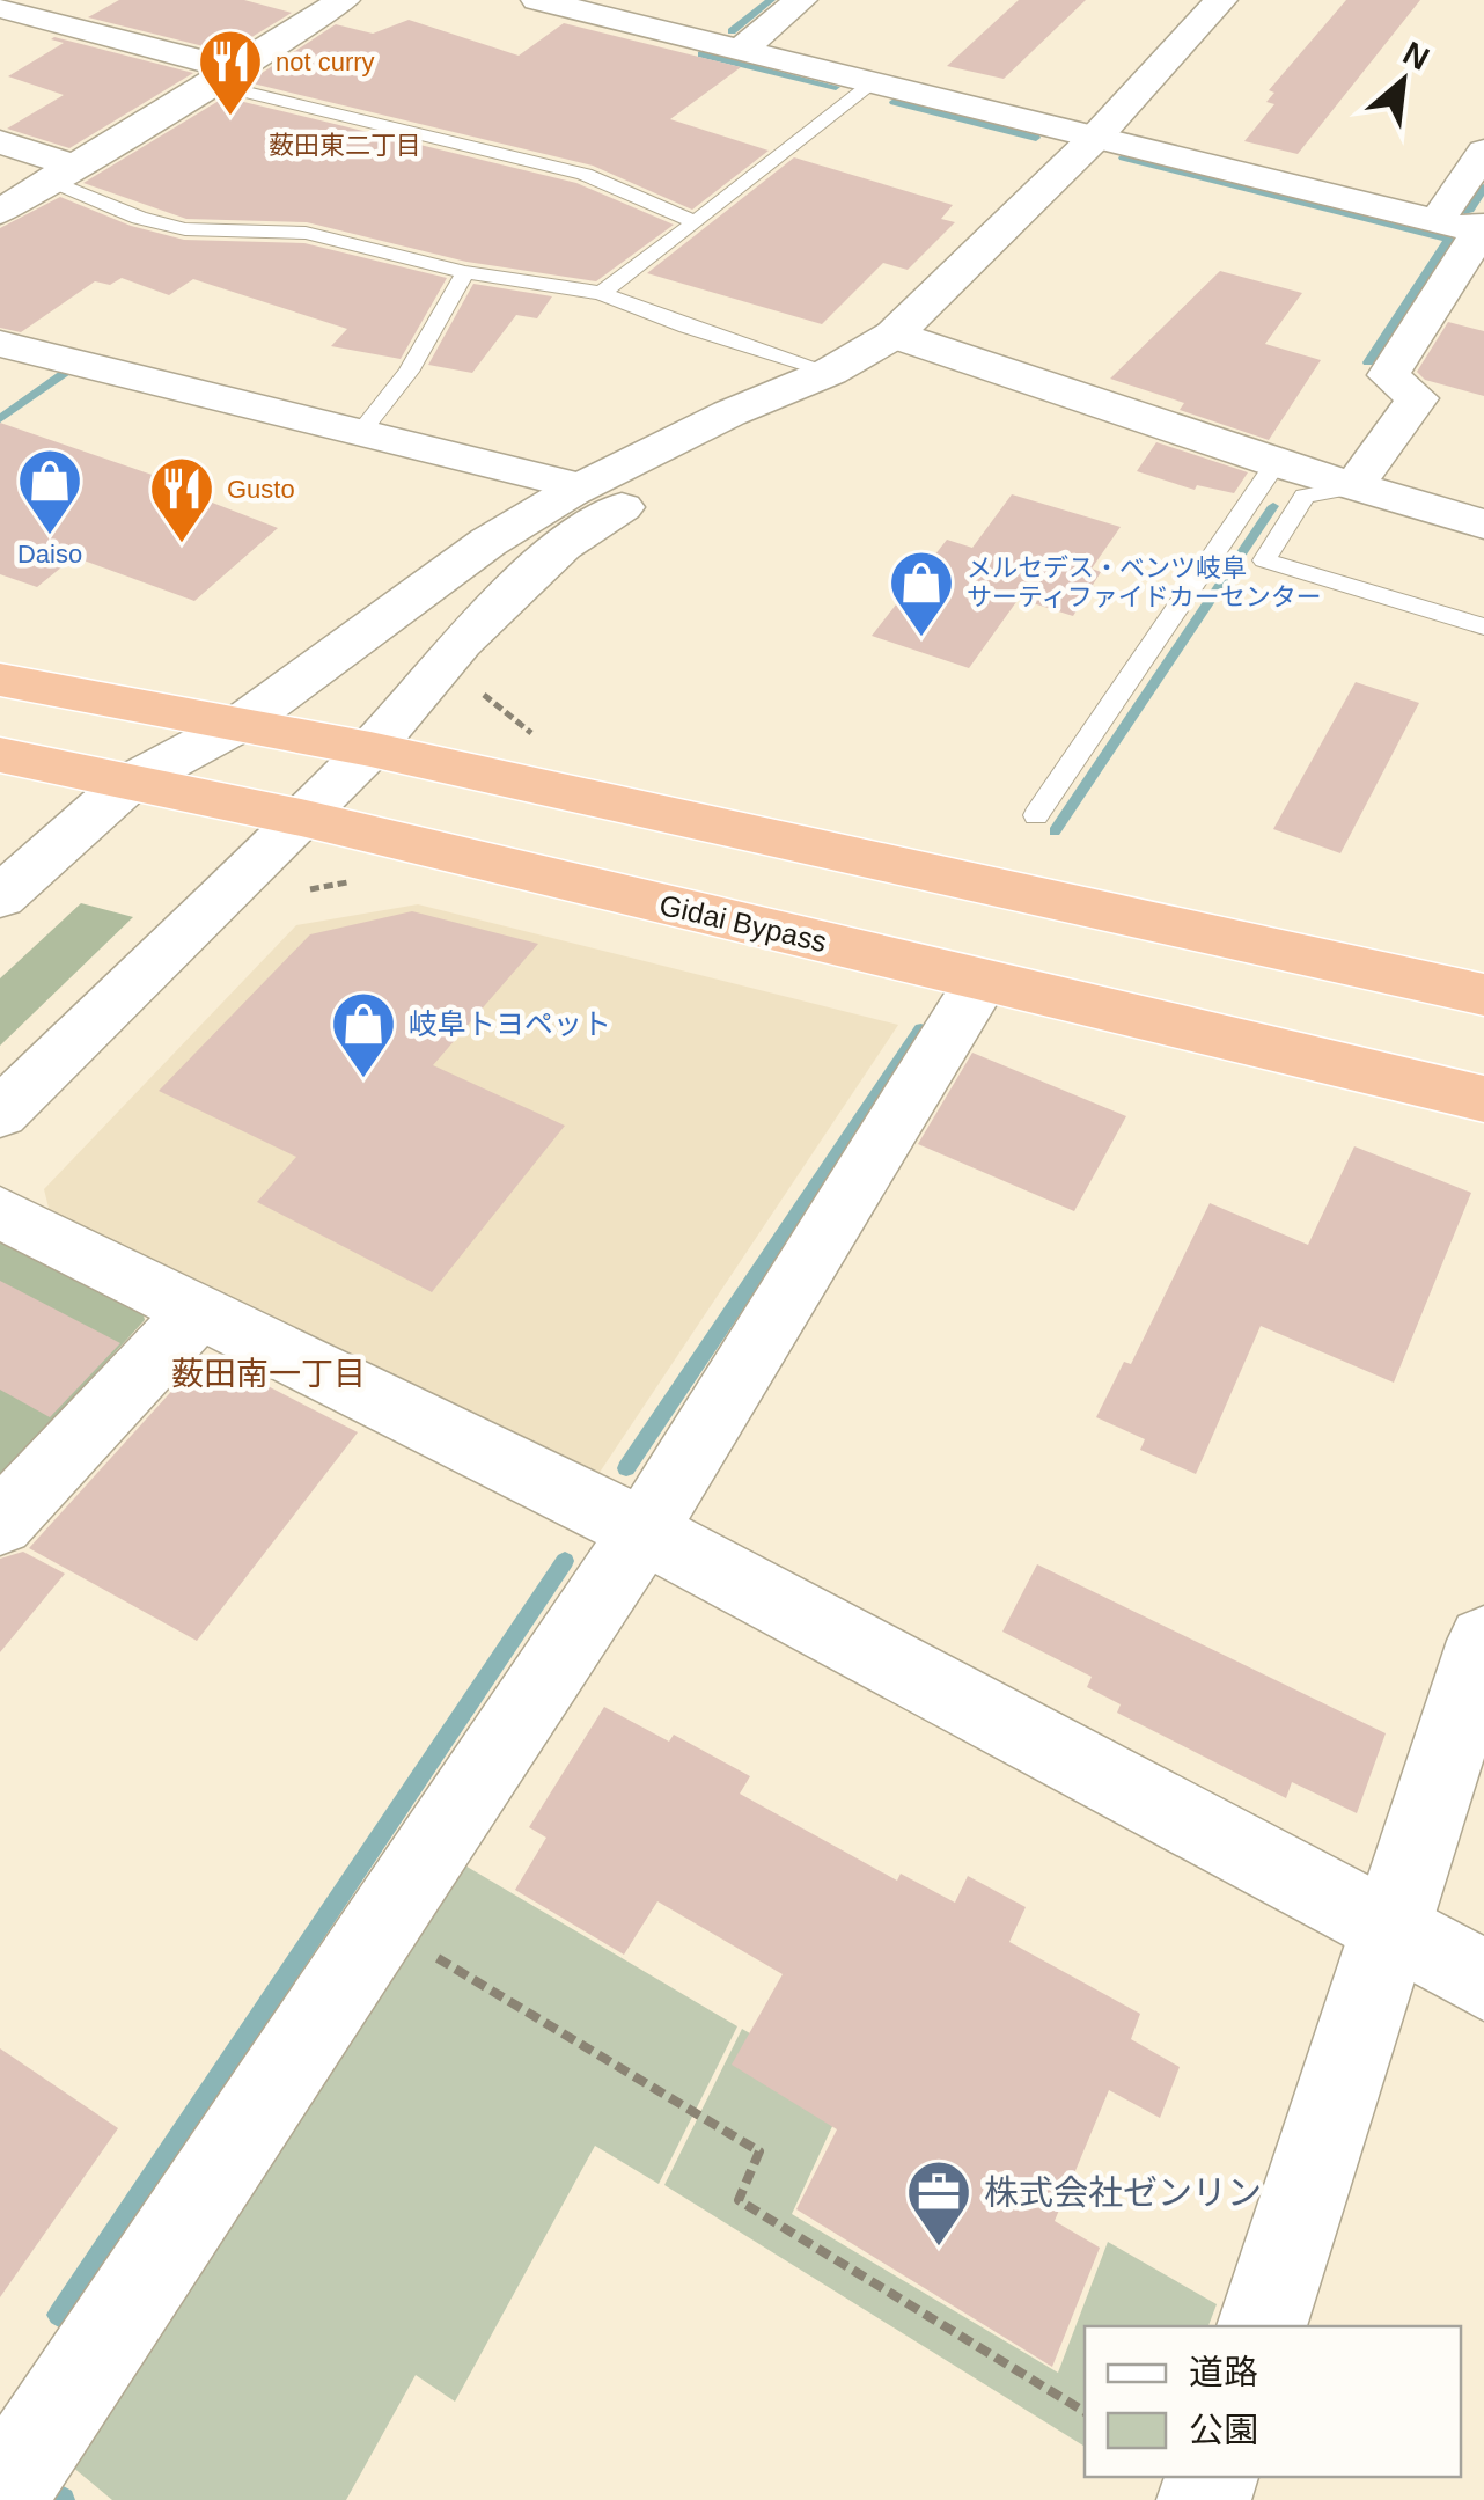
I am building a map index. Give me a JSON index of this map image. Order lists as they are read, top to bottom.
{
  "streets": {
    "highway": ["Gidai Bypass"]
  },
  "districts": ["薮田東二丁目", "薮田南一丁目"],
  "places": {
    "restaurant": ["not curry", "Gusto"],
    "shop": ["Daiso", "メルセデス・ベンツ岐阜 サーティファイドカーセンター", "岐阜トヨペット"],
    "office": ["株式会社ゼンリン"]
  },
  "legend": ["道路", "公園"],
  "north": "top right"
}
